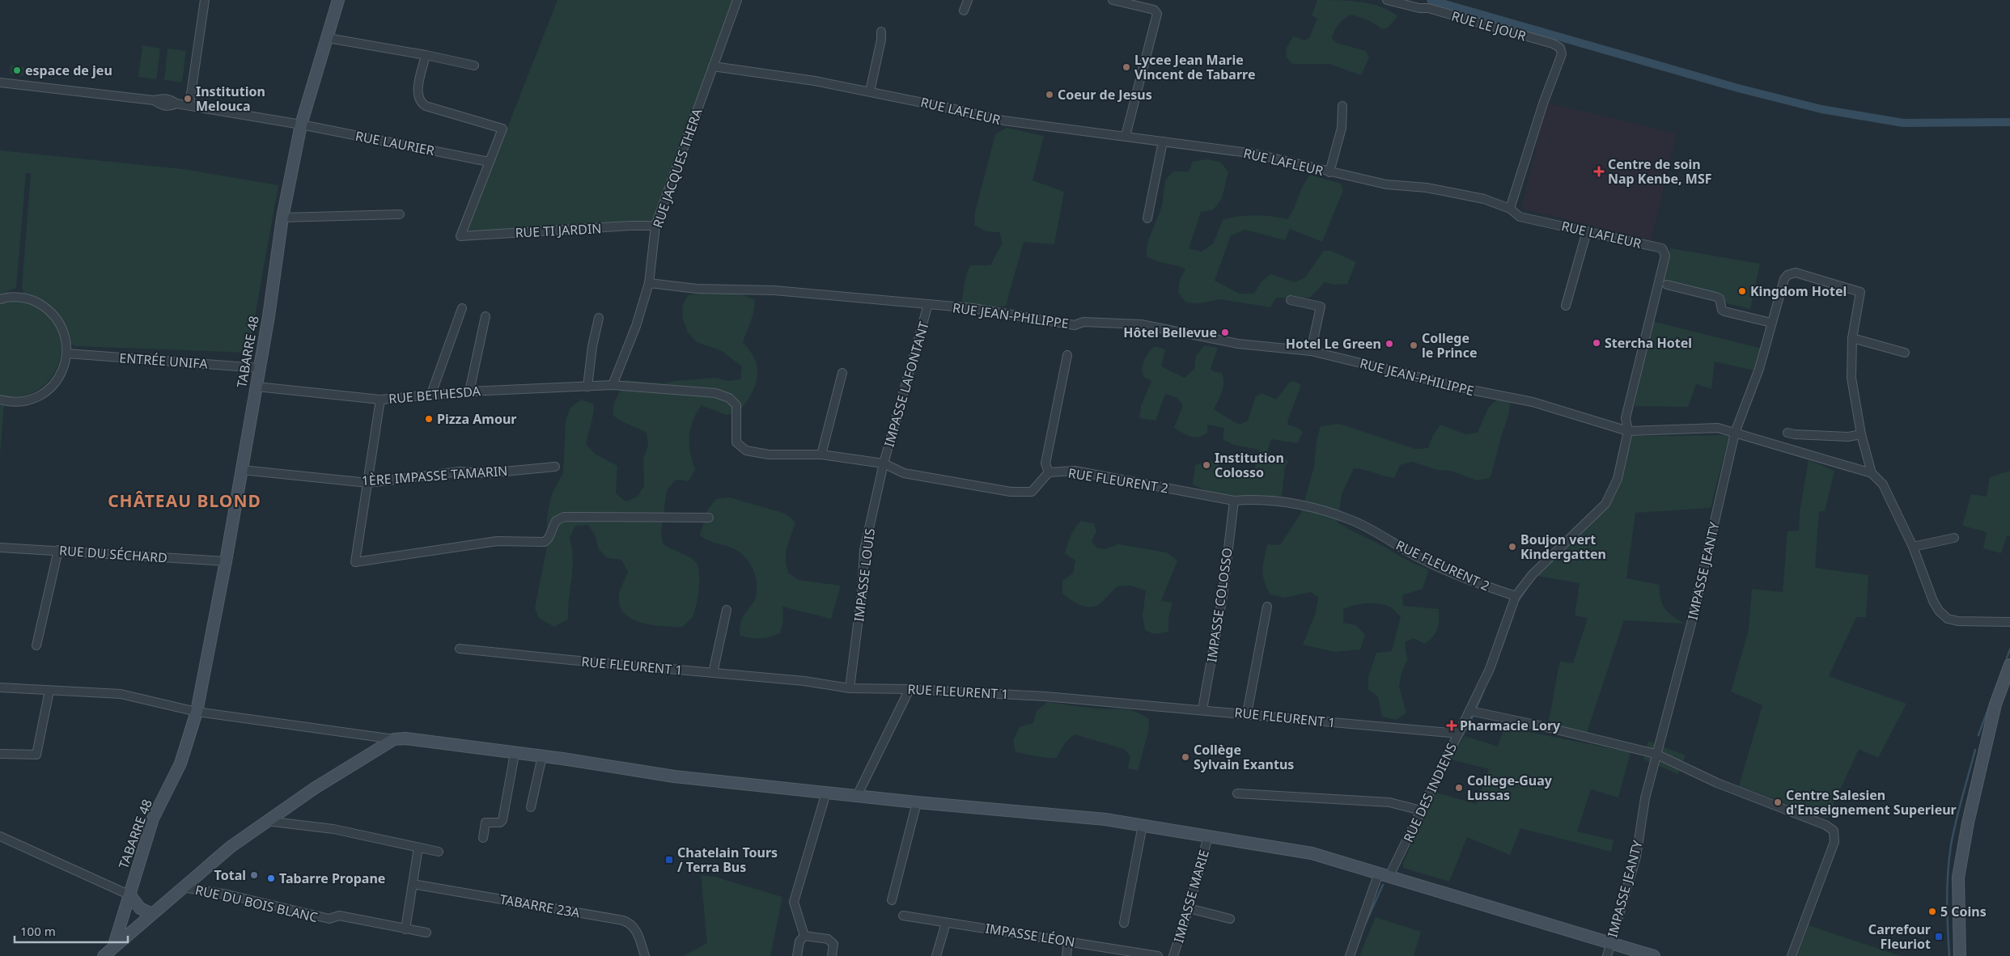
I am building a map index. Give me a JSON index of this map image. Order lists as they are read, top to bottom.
{
  "streets": {
    "main road": ["TABARRE 48"],
    "street": [
      "RUE LE JOUR",
      "RUE LAFLEUR",
      "RUE LAURIER",
      "RUE JACQUES THERA",
      "RUE TI JARDIN",
      "RUE JEAN-PHILIPPE",
      "ENTRÉE UNIFA",
      "IMPASSE LAFONTANT",
      "RUE BETHESDA",
      "1ÈRE IMPASSE TAMARIN",
      "RUE FLEURENT 2",
      "RUE DU SÉCHARD",
      "IMPASSE JEANTY",
      "IMPASSE LOUIS",
      "IMPASSE COLOSSO",
      "RUE FLEURENT 1",
      "RUE DES INDIENS",
      "IMPASSE MARIE",
      "RUE DU BOIS BLANC",
      "TABARRE 23A",
      "IMPASSE LÉON"
    ]
  },
  "crossings": [
    ["RUE LE JOUR", "RUE LAFLEUR"],
    ["RUE LAFLEUR", "RUE JACQUES THERA"],
    ["RUE LAFLEUR", "RUE JEAN-PHILIPPE"],
    ["RUE LAFLEUR", "RUE DES INDIENS"],
    ["RUE LAURIER", "RUE TI JARDIN"],
    ["RUE LAURIER", "TABARRE 48"],
    ["RUE JACQUES THERA", "RUE TI JARDIN"],
    ["RUE JACQUES THERA", "RUE JEAN-PHILIPPE"],
    ["RUE JACQUES THERA", "RUE BETHESDA"],
    ["RUE JACQUES THERA", "RUE FLEURENT 2"],
    ["RUE JEAN-PHILIPPE", "IMPASSE LAFONTANT"],
    ["RUE JEAN-PHILIPPE", "IMPASSE JEANTY"],
    ["RUE JEAN-PHILIPPE", "RUE DES INDIENS"],
    ["TABARRE 48", "ENTRÉE UNIFA"],
    ["TABARRE 48", "RUE BETHESDA"],
    ["TABARRE 48", "1ÈRE IMPASSE TAMARIN"],
    ["TABARRE 48", "RUE DU SÉCHARD"],
    ["IMPASSE LAFONTANT", "RUE FLEURENT 2"],
    ["IMPASSE LAFONTANT", "IMPASSE LOUIS"],
    ["RUE BETHESDA", "RUE FLEURENT 2"],
    ["RUE FLEURENT 2", "IMPASSE LOUIS"],
    ["RUE FLEURENT 2", "IMPASSE COLOSSO"],
    ["RUE FLEURENT 2", "RUE DES INDIENS"],
    ["IMPASSE LOUIS", "RUE FLEURENT 1"],
    ["IMPASSE COLOSSO", "RUE FLEURENT 1"],
    ["RUE FLEURENT 1", "RUE DES INDIENS"]
  ],
  "districts": ["CHÂTEAU BLOND"],
  "places": {
    "other": [
      "Lycee Jean Marie Vincent de Tabarre",
      "espace de jeu",
      "Coeur de Jesus",
      "Institution Melouca",
      "Kingdom Hotel",
      "Hôtel Bellevue",
      "Stercha Hotel",
      "Hotel Le Green",
      "College le Prince",
      "Pizza Amour",
      "Institution Colosso",
      "Boujon vert Kindergatten",
      "Collège Sylvain Exantus",
      "College-Guay Lussas",
      "Centre Salesien d'Enseignement Superieur",
      "Total",
      "Tabarre Propane",
      "5 Coins"
    ],
    "health": ["Centre de soin Nap Kenbe, MSF", "Pharmacie Lory"],
    "transit": ["Chatelain Tours / Terra Bus", "Carrefour Fleuriot"]
  },
  "scale_bar": "100 m"
}
